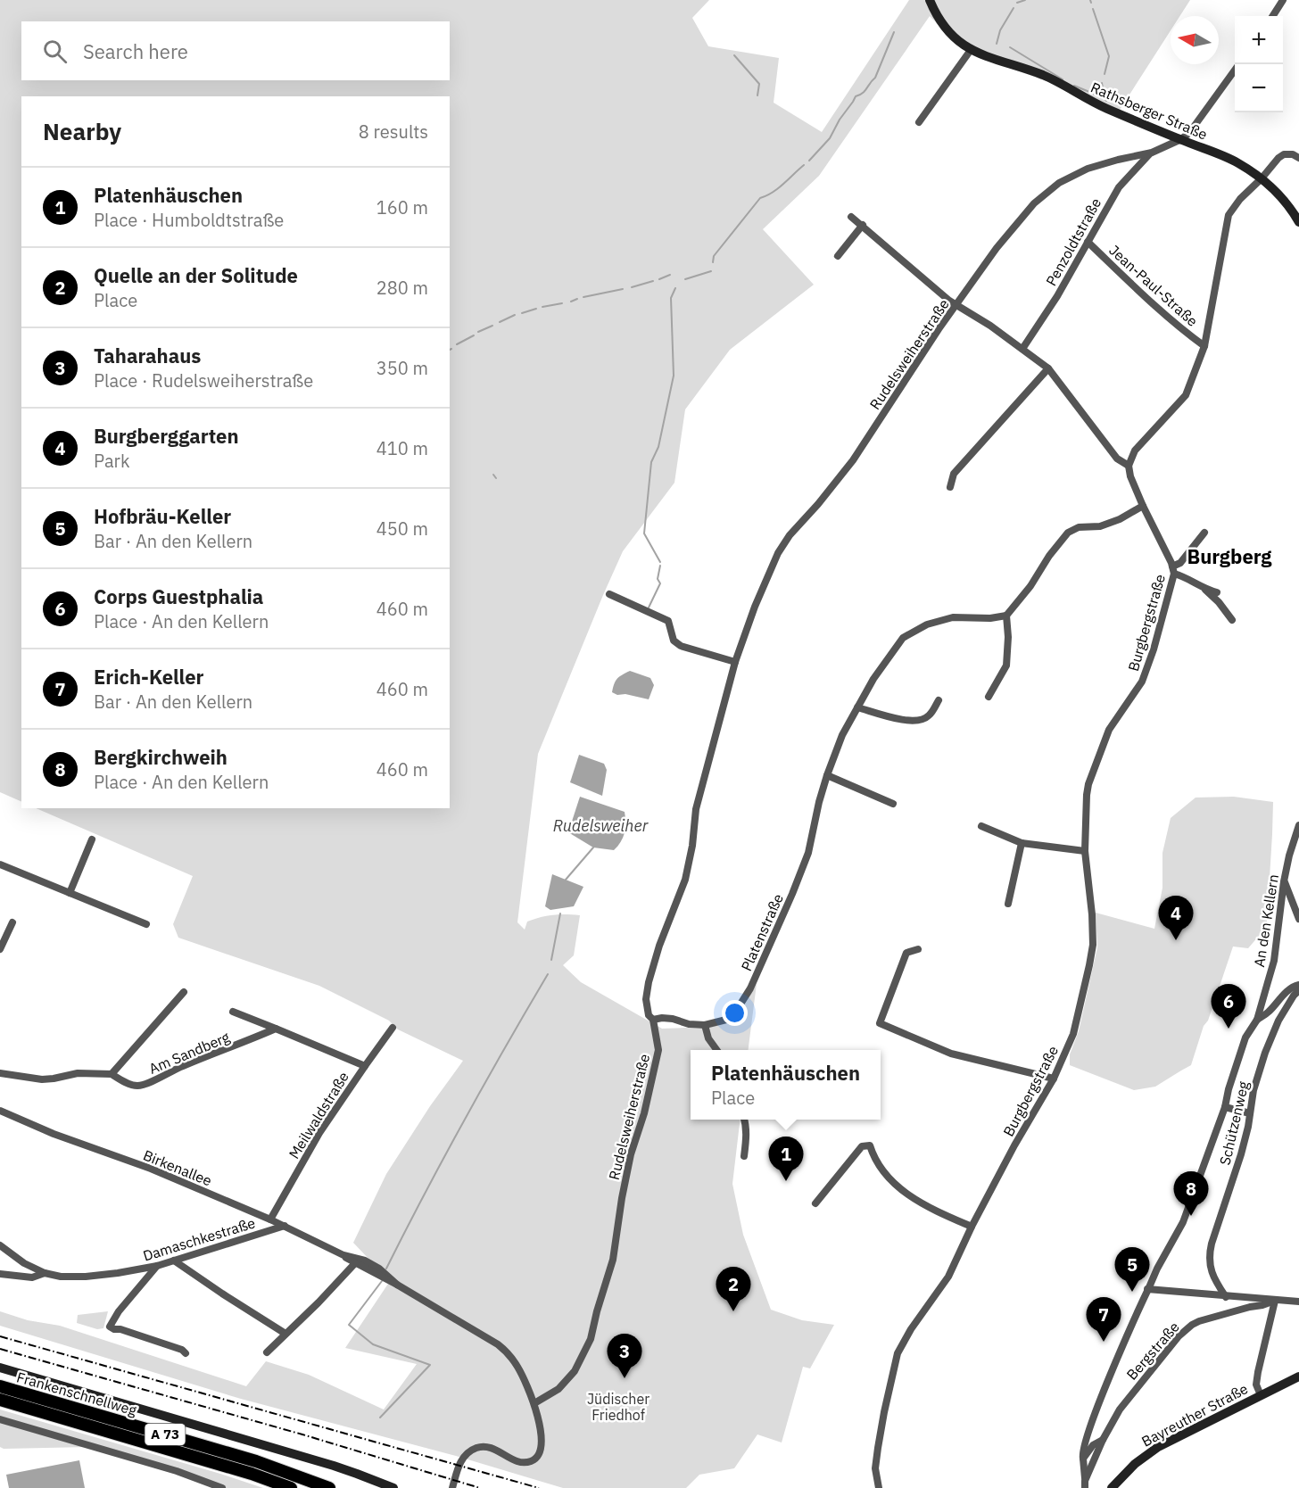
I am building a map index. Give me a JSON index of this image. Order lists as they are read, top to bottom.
{
  "streets": {
    "highway": ["Frankenschnellweg", "A 73"],
    "street": [
      "Rathsberger Straße",
      "Penzoldtstraße",
      "Jean-Paul-Straße",
      "Rudelsweiherstraße",
      "Burgbergstraße",
      "An den Kellern",
      "Platenstraße",
      "Am Sandberg",
      "Meilwaldstraße",
      "Schützenweg",
      "Birkenallee",
      "Damaschkestraße",
      "Bergstraße",
      "Bayreuther Straße"
    ]
  },
  "crossings": [
    ["Rathsberger Straße", "Rudelsweiherstraße"],
    ["Penzoldtstraße", "Jean-Paul-Straße"],
    ["Penzoldtstraße", "Rudelsweiherstraße"],
    ["Rudelsweiherstraße", "Platenstraße"],
    ["An den Kellern", "Bergstraße"],
    ["Am Sandberg", "Meilwaldstraße"],
    ["Meilwaldstraße", "Birkenallee"],
    ["Schützenweg", "Bergstraße"],
    ["Birkenallee", "Damaschkestraße"]
  ],
  "districts": ["Burgberg"],
  "water": ["Rudelsweiher"],
  "parks": ["Jüdischer Friedhof"],
  "north": "left",
  "page": {
    "map_buttons": ["+", "−"],
    "search": "Search here",
    "heading": ["Nearby", "8 results"],
    "list": [
      {
        "mark": "1",
        "name": "Platenhäuschen",
        "note": "Place · Humboldtstraße",
        "value": "160 m"
      },
      {
        "mark": "2",
        "name": "Quelle an der Solitude",
        "note": "Place",
        "value": "280 m"
      },
      {
        "mark": "3",
        "name": "Taharahaus",
        "note": "Place · Rudelsweiherstraße",
        "value": "350 m"
      },
      {
        "mark": "4",
        "name": "Burgberggarten",
        "note": "Park",
        "value": "410 m"
      },
      {
        "mark": "5",
        "name": "Hofbräu-Keller",
        "note": "Bar · An den Kellern",
        "value": "450 m"
      },
      {
        "mark": "6",
        "name": "Corps Guestphalia",
        "note": "Place · An den Kellern",
        "value": "460 m"
      },
      {
        "mark": "7",
        "name": "Erich-Keller",
        "note": "Bar · An den Kellern",
        "value": "460 m"
      },
      {
        "mark": "8",
        "name": "Bergkirchweih",
        "note": "Place · An den Kellern",
        "value": "460 m"
      }
    ],
    "pins": [
      "4",
      "6",
      "1",
      "8",
      "5",
      "2",
      "7",
      "3"
    ],
    "popup": ["Platenhäuschen", "Place"]
  }
}
